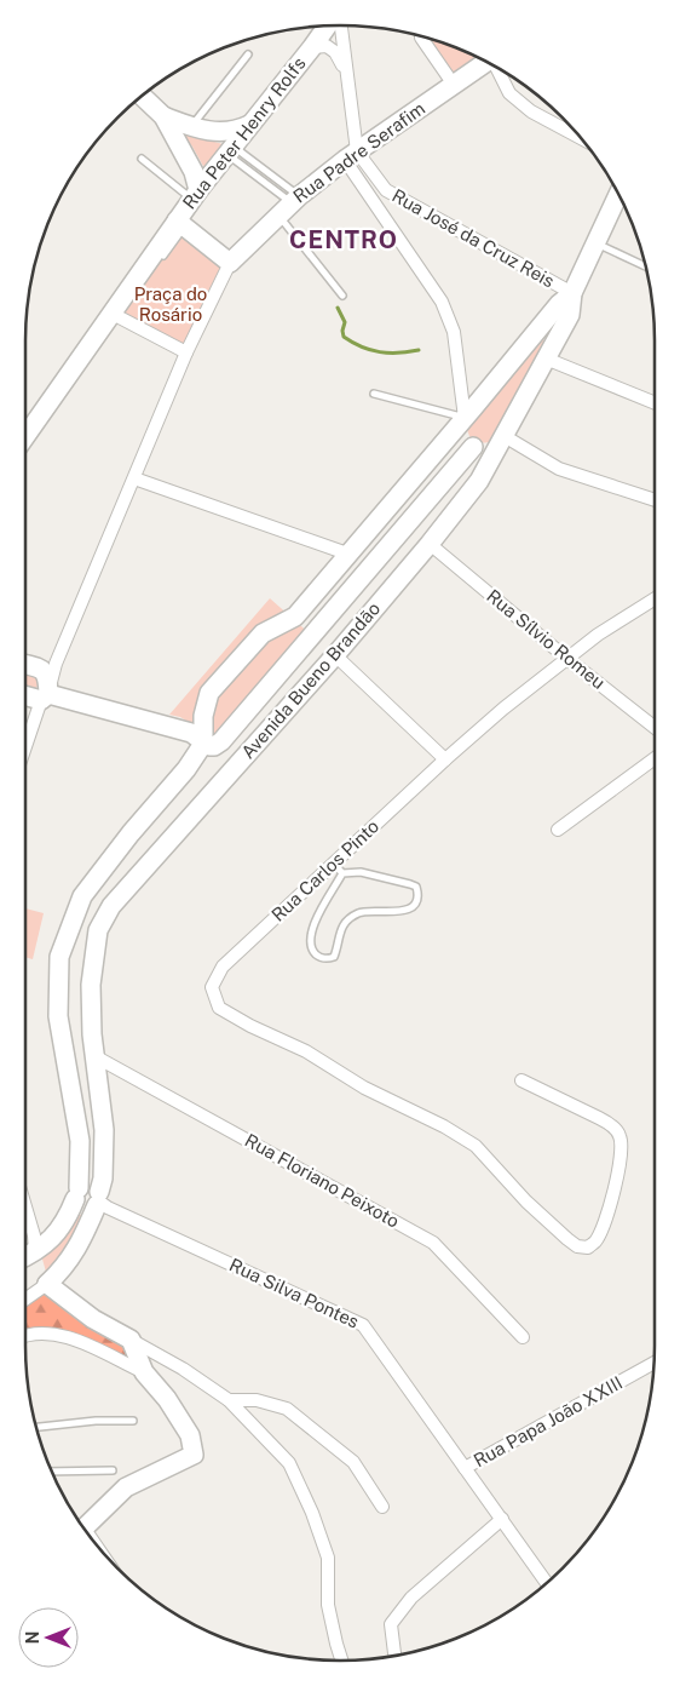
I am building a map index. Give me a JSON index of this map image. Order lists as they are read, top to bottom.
{
  "streets": {
    "street": [
      "Rua Peter Henry Rolfs",
      "Rua Padre Serafim",
      "Rua José da Cruz Reis",
      "Rua Sílvio Romeu",
      "Avenida Bueno Brandão",
      "Rua Carlos Pinto",
      "Rua Floriano Peixoto",
      "Rua Silva Pontes",
      "Rua Papa João XXIII"
    ]
  },
  "crossings": [
    ["Rua Padre Serafim", "Rua José da Cruz Reis"],
    ["Rua José da Cruz Reis", "Avenida Bueno Brandão"],
    ["Rua Sílvio Romeu", "Avenida Bueno Brandão"],
    ["Rua Sílvio Romeu", "Rua Carlos Pinto"],
    ["Avenida Bueno Brandão", "Rua Floriano Peixoto"],
    ["Avenida Bueno Brandão", "Rua Silva Pontes"],
    ["Rua Silva Pontes", "Rua Papa João XXIII"]
  ],
  "districts": ["CENTRO"],
  "parks": ["Praça do Rosário"],
  "north": "left"
}
